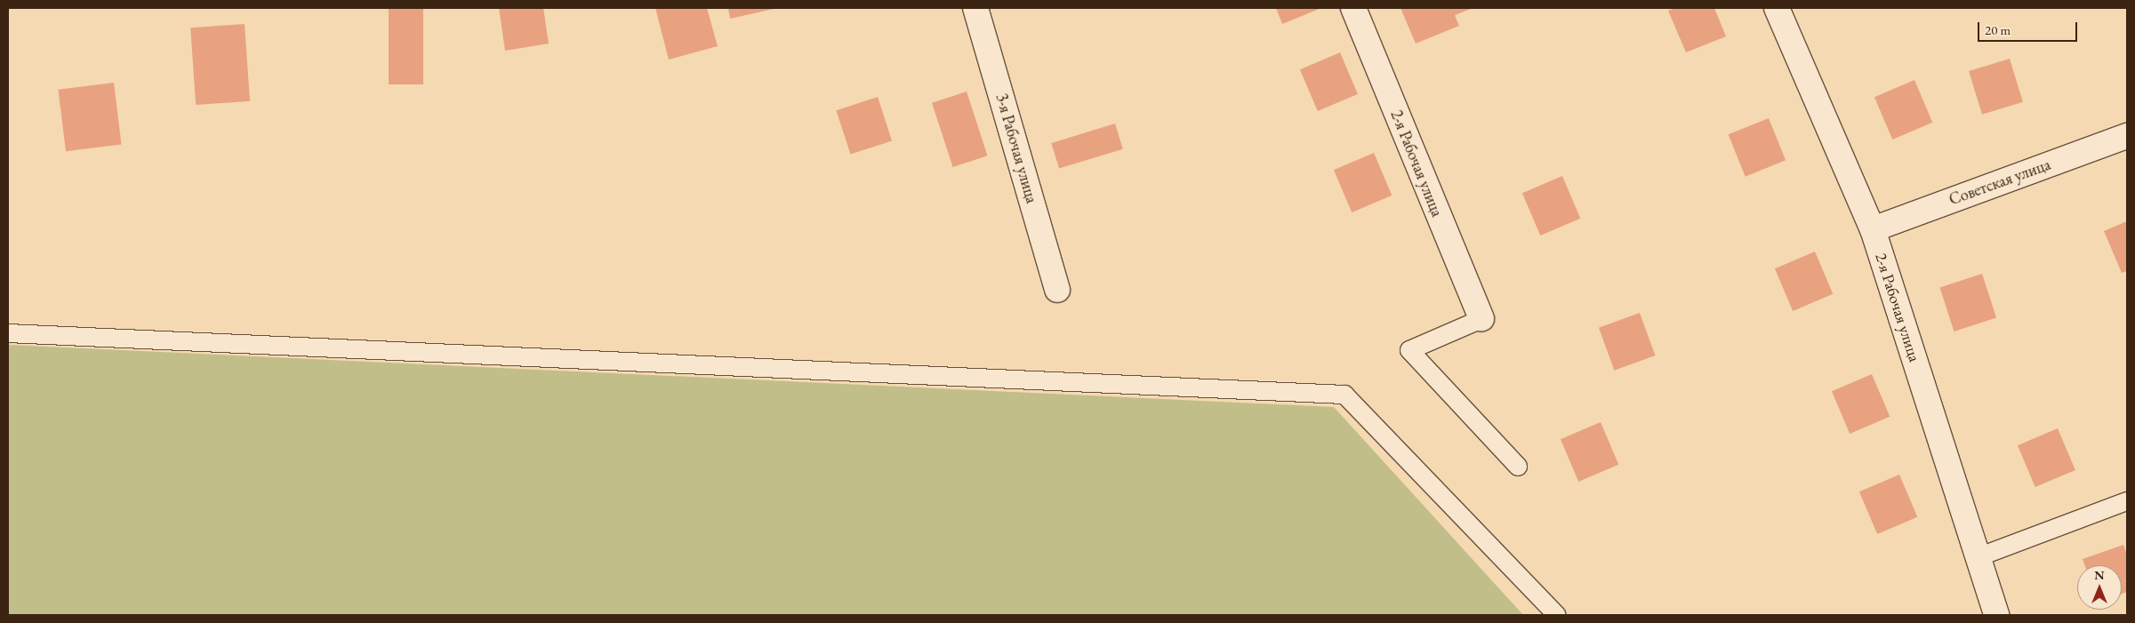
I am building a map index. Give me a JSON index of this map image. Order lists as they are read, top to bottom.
{
  "streets": {
    "street": ["3-я Рабочая улица", "2-я Рабочая улица", "Советская улица"]
  },
  "crossings": [
    ["2-я Рабочая улица", "Советская улица"]
  ],
  "scale_bar": "20 m",
  "north": "top"
}
